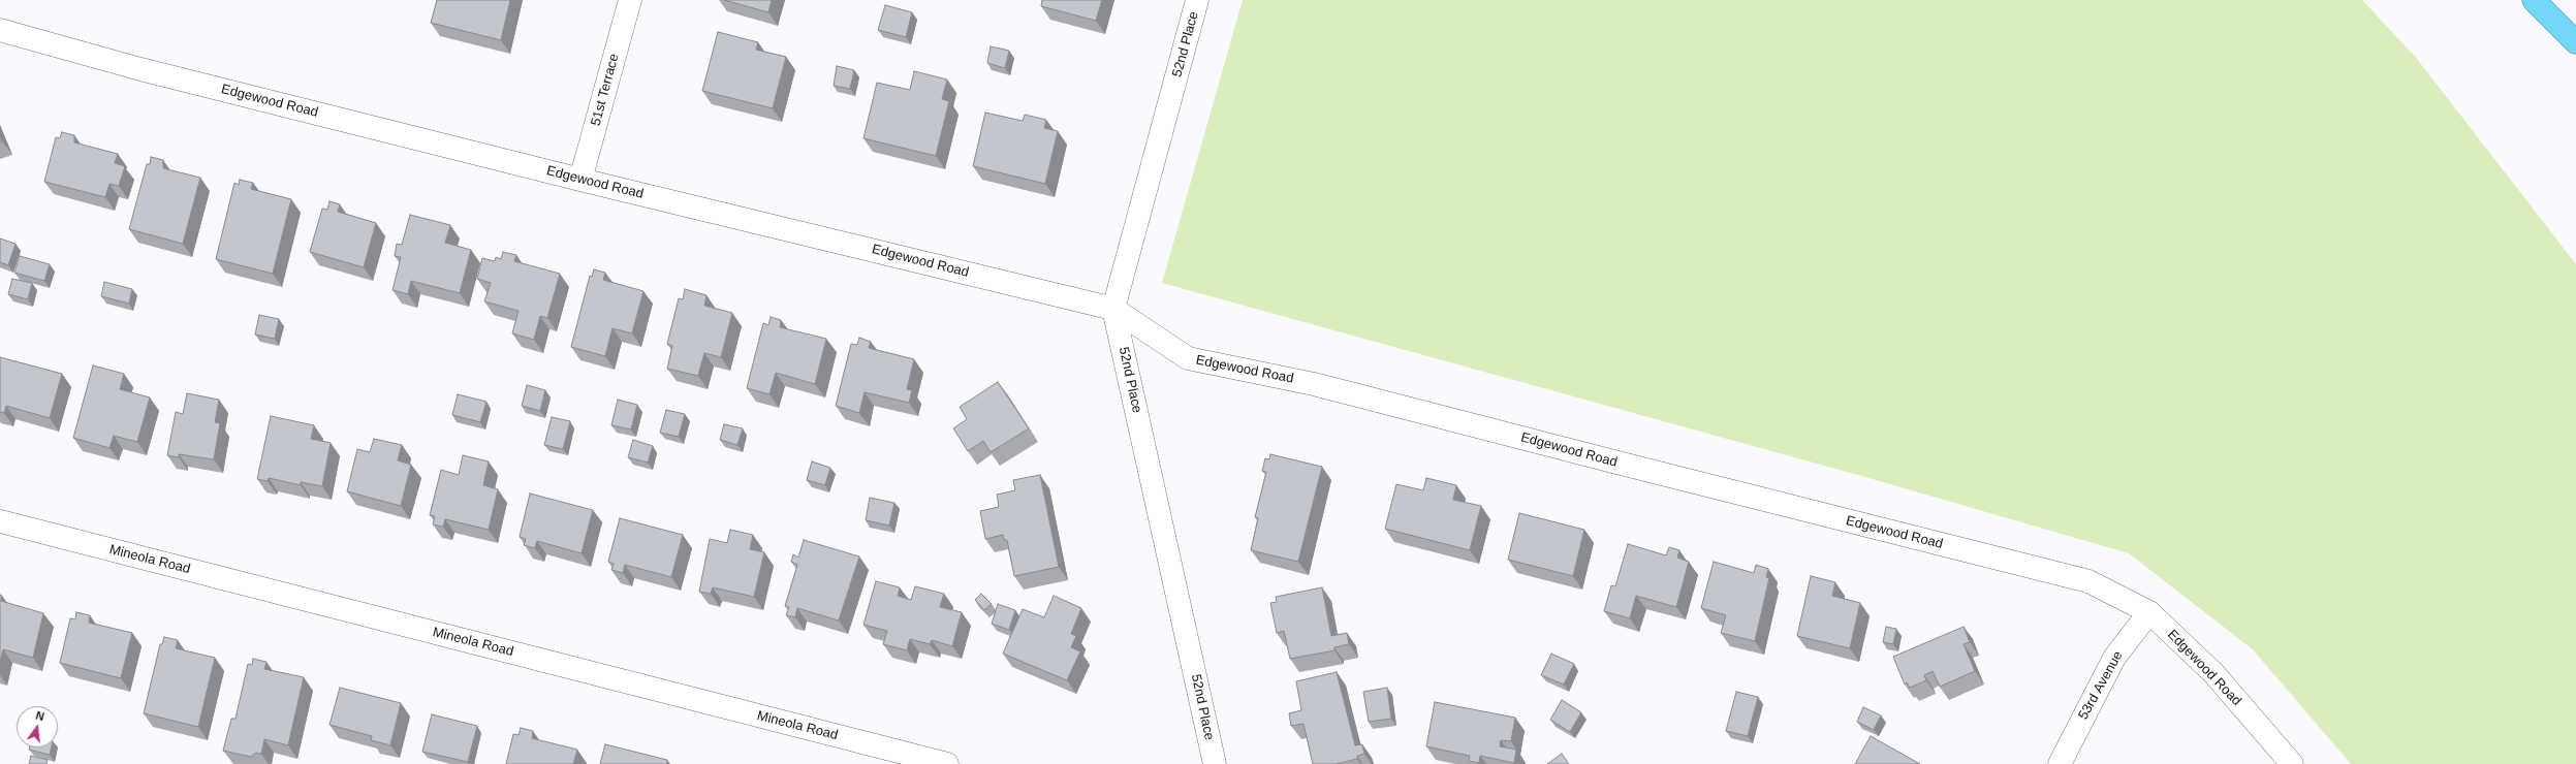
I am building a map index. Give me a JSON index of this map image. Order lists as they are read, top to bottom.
{
  "streets": {
    "street": [
      "52nd Place",
      "51st Terrace",
      "Edgewood Road",
      "Mineola Road",
      "53rd Avenue"
    ]
  },
  "crossings": [
    ["52nd Place", "Edgewood Road"],
    ["51st Terrace", "Edgewood Road"],
    ["Edgewood Road", "53rd Avenue"]
  ],
  "north": "top"
}
